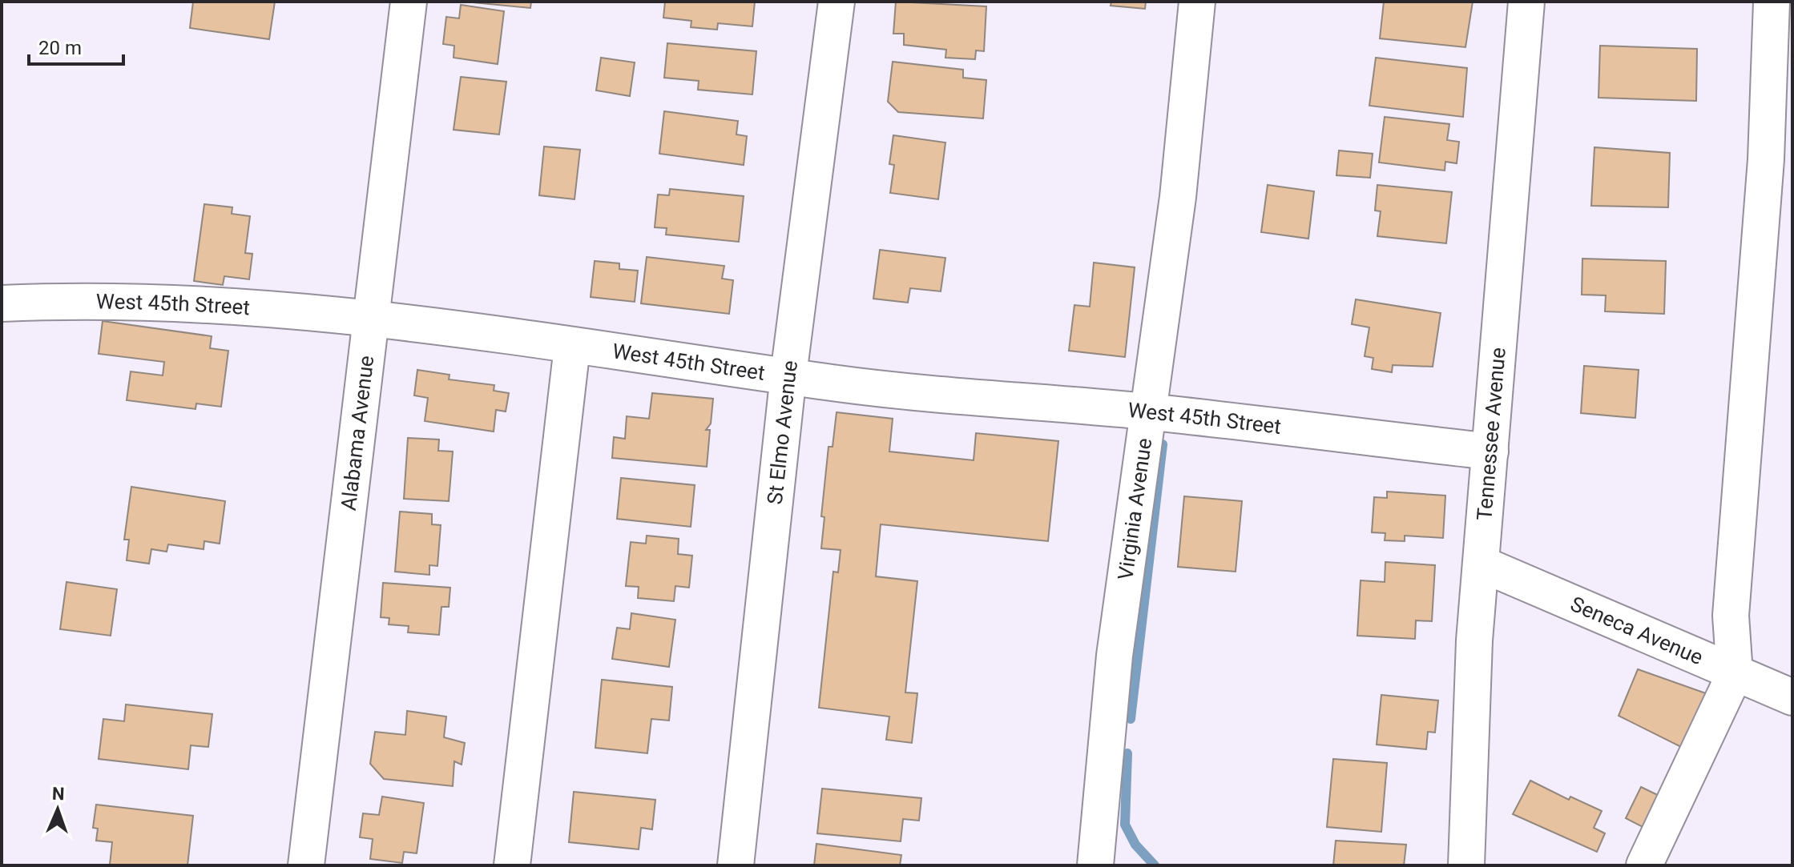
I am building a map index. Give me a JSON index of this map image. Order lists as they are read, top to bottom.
{
  "streets": {
    "street": [
      "West 45th Street",
      "St Elmo Avenue",
      "Tennessee Avenue",
      "Alabama Avenue",
      "Virginia Avenue",
      "Seneca Avenue"
    ]
  },
  "crossings": [
    ["West 45th Street", "St Elmo Avenue"],
    ["West 45th Street", "Tennessee Avenue"],
    ["West 45th Street", "Alabama Avenue"],
    ["West 45th Street", "Virginia Avenue"],
    ["Tennessee Avenue", "Seneca Avenue"]
  ],
  "scale_bar": "20 m",
  "north": "top"
}
